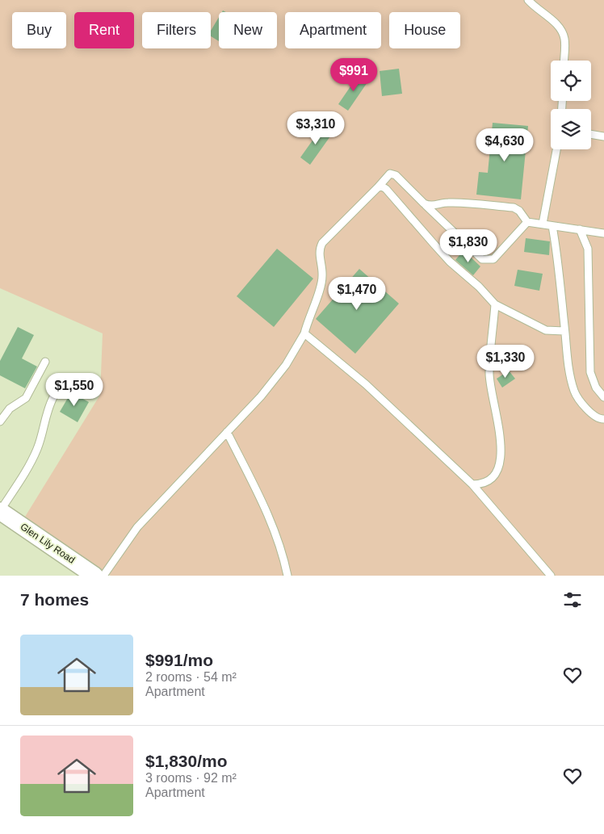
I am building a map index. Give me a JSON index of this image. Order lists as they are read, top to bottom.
{
  "streets": {
    "street": ["Glen Lily Road"]
  },
  "page": {
    "chip": [
      "Buy",
      "Rent",
      "Filters",
      "New",
      "Apartment",
      "House"
    ],
    "price": [
      "$991",
      "$3,310",
      "$4,630",
      "$1,830",
      "$1,470",
      "$1,330",
      "$1,550"
    ],
    "heading": "7 homes",
    "list": [
      {
        "name": "$991/mo",
        "note": "2 rooms · 54 m² · Apartment"
      },
      {
        "name": "$1,830/mo",
        "note": "3 rooms · 92 m² · Apartment"
      }
    ]
  }
}
